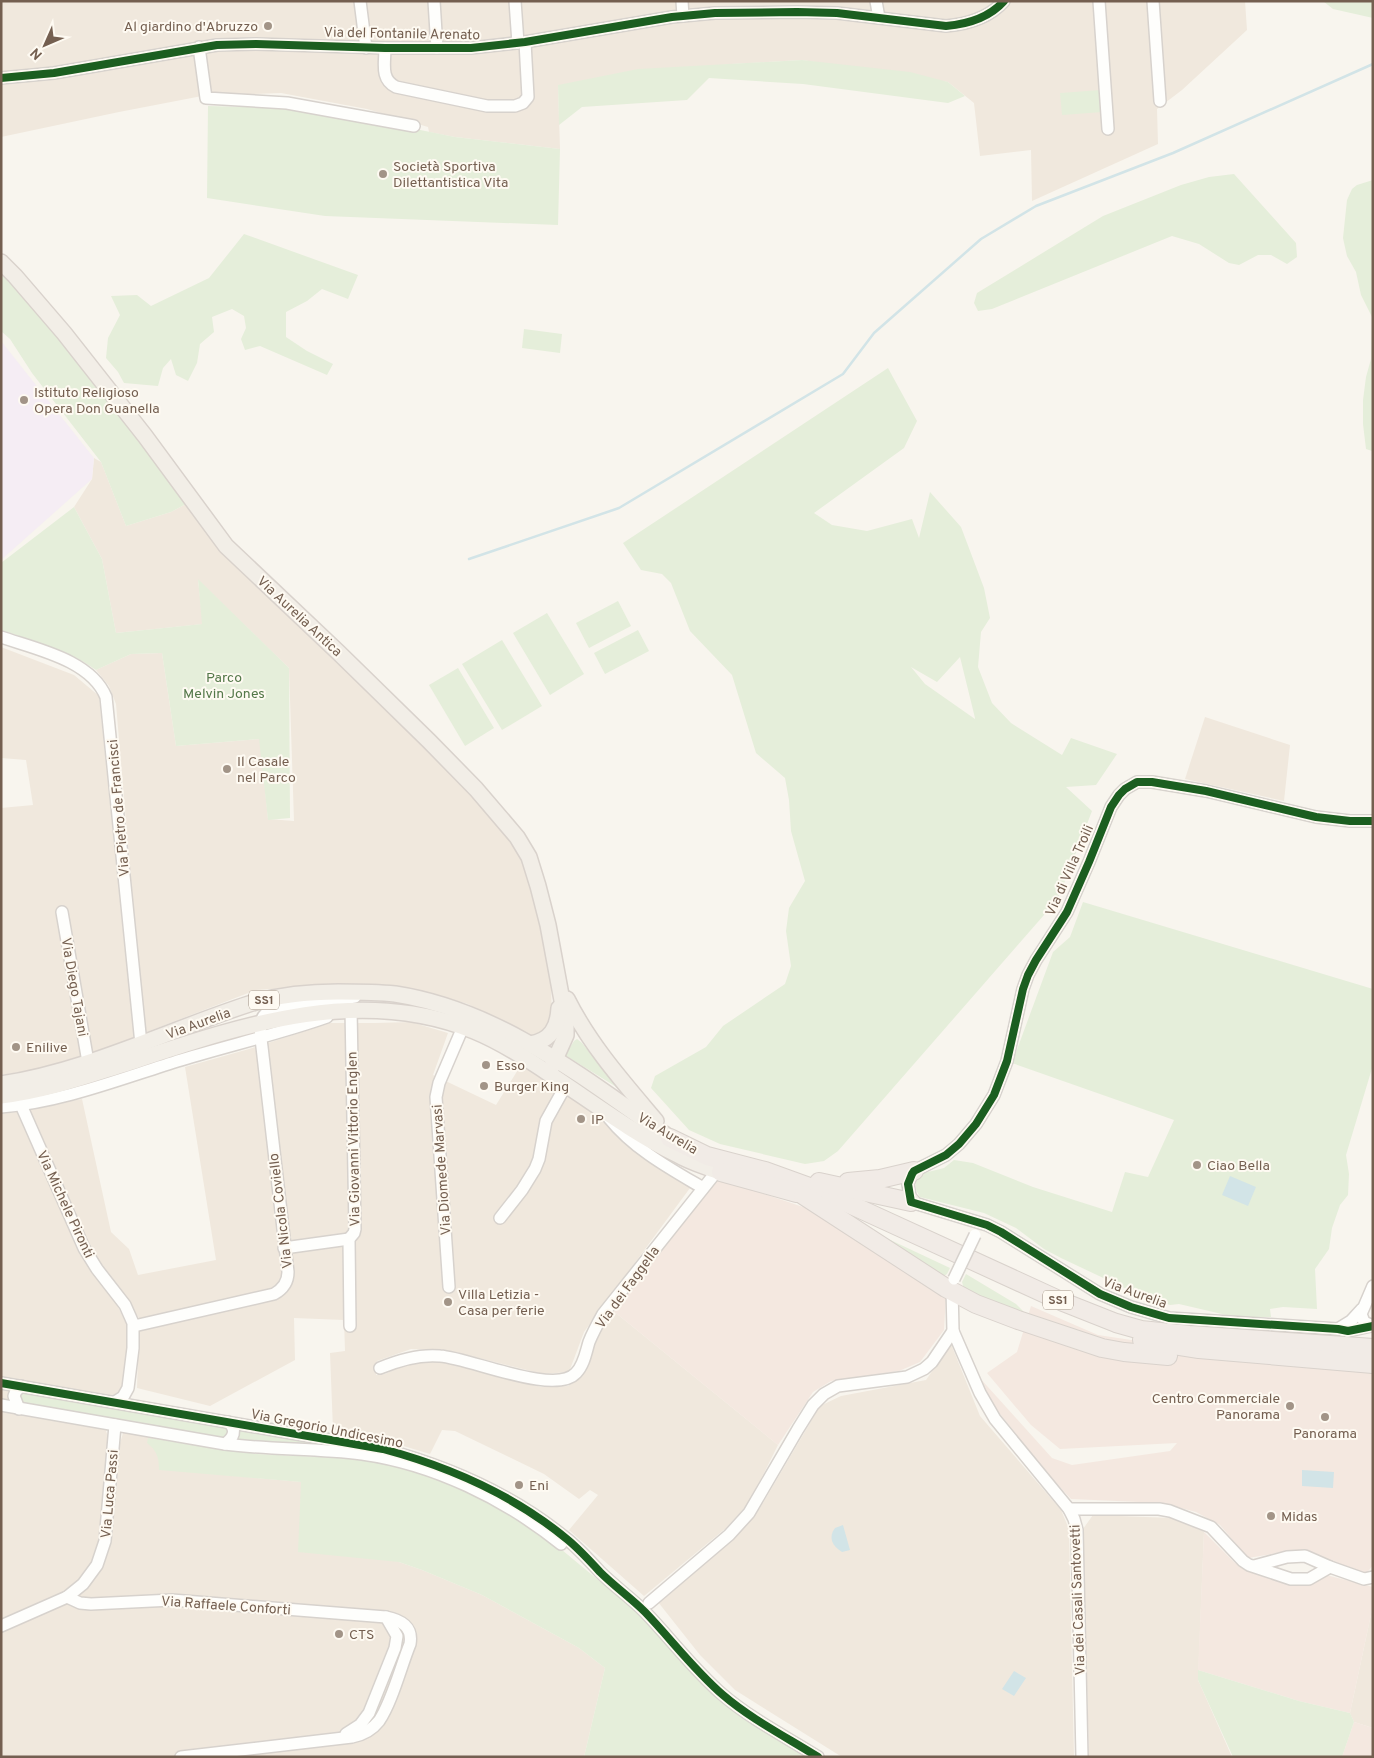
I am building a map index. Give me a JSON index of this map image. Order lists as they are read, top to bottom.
{
  "streets": {
    "highway": ["SS1", "Via Aurelia"],
    "main road": ["Via Aurelia Antica"],
    "street": [
      "Via del Fontanile Arenato",
      "Via Pietro de Francisci",
      "Via di Villa Troili",
      "Via Diego Tajani",
      "Via Giovanni Vittorio Englen",
      "Via Diomede Marvasi",
      "Via Michele Pironti",
      "Via Nicola Coviello",
      "Via dei Faggella",
      "Via Gregorio Undicesimo",
      "Via Luca Passi",
      "Via dei Casali Santovetti",
      "Via Raffaele Conforti"
    ]
  },
  "crossings": [
    ["Via Pietro de Francisci", "Via Aurelia"],
    ["Via Diego Tajani", "Via Aurelia"],
    ["Via Aurelia", "Via Giovanni Vittorio Englen"],
    ["Via Aurelia", "Via Diomede Marvasi"],
    ["Via Aurelia", "Via Michele Pironti"],
    ["Via Aurelia", "Via Nicola Coviello"],
    ["Via Aurelia", "Via dei Faggella"],
    ["Via Michele Pironti", "Via Nicola Coviello"],
    ["Via Gregorio Undicesimo", "Via Luca Passi"],
    ["Via Luca Passi", "Via Raffaele Conforti"]
  ],
  "parks": ["Parco Melvin Jones"],
  "places": [
    "Al giardino d'Abruzzo",
    "Società Sportiva Dilettantistica Vita",
    "Istituto Religioso Opera Don Guanella",
    "Il Casale nel Parco",
    "Enilive",
    "Esso",
    "Burger King",
    "IP",
    "Ciao Bella",
    "Villa Letizia - Casa per ferie",
    "Centro Commerciale Panorama",
    "Panorama",
    "Eni",
    "Midas",
    "CTS"
  ],
  "north": "bottom left"
}
